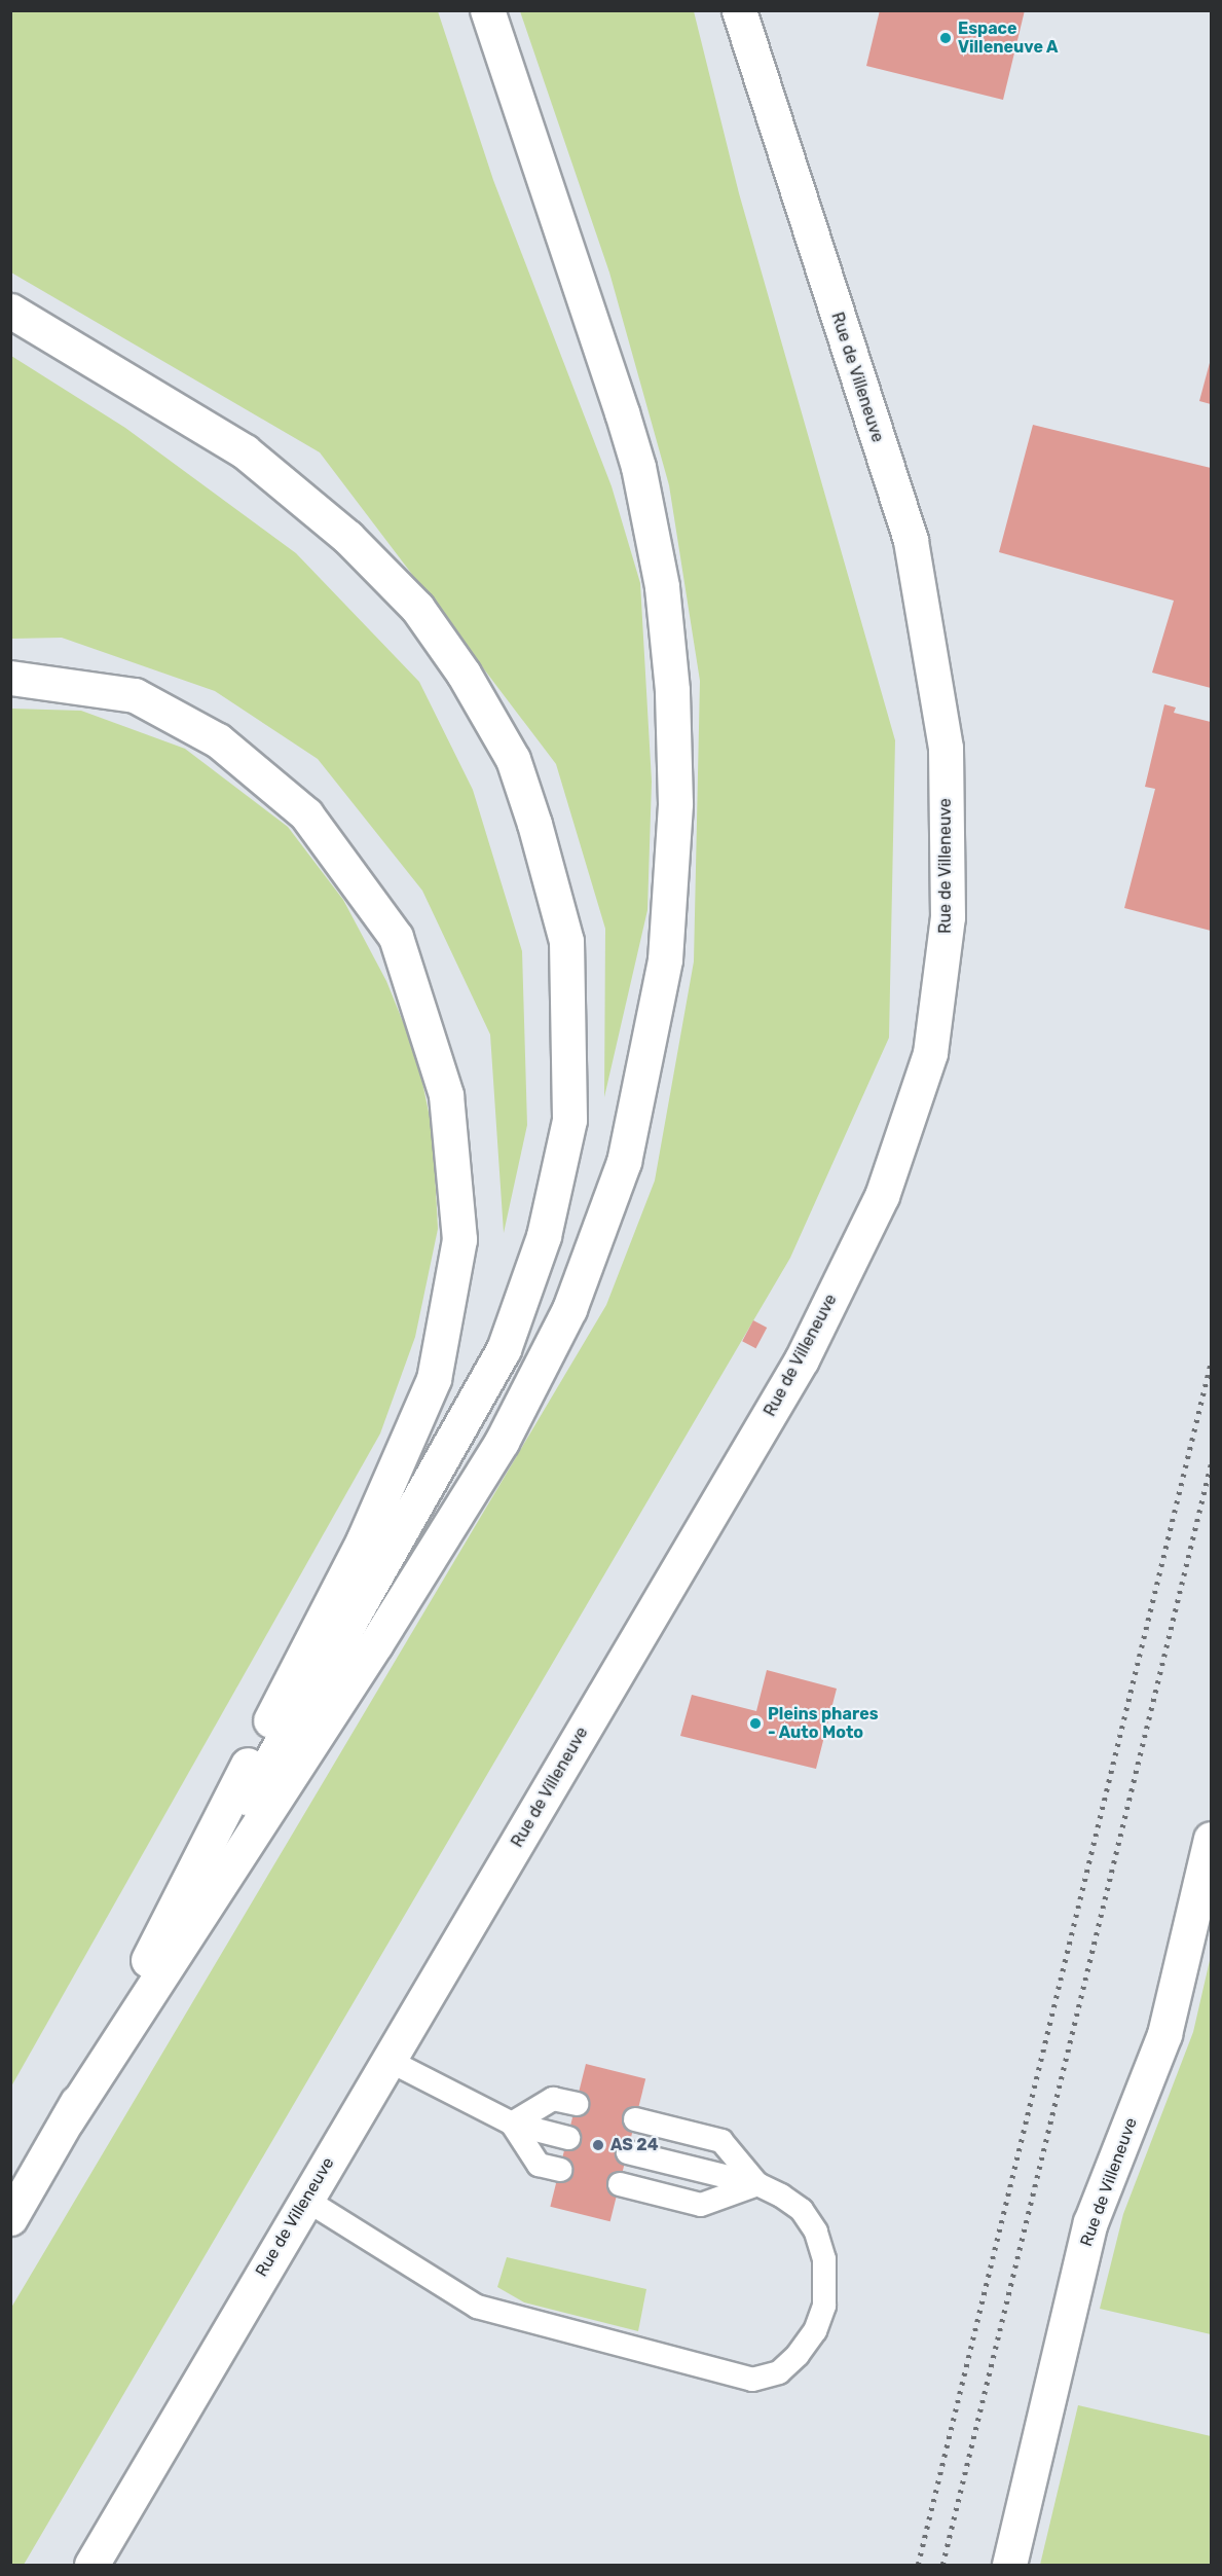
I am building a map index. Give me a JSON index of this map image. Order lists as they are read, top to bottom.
{
  "streets": {
    "main road": ["Rue de Villeneuve"]
  },
  "places": ["Espace Villeneuve A", "Pleins phares - Auto Moto", "AS 24"]
}
